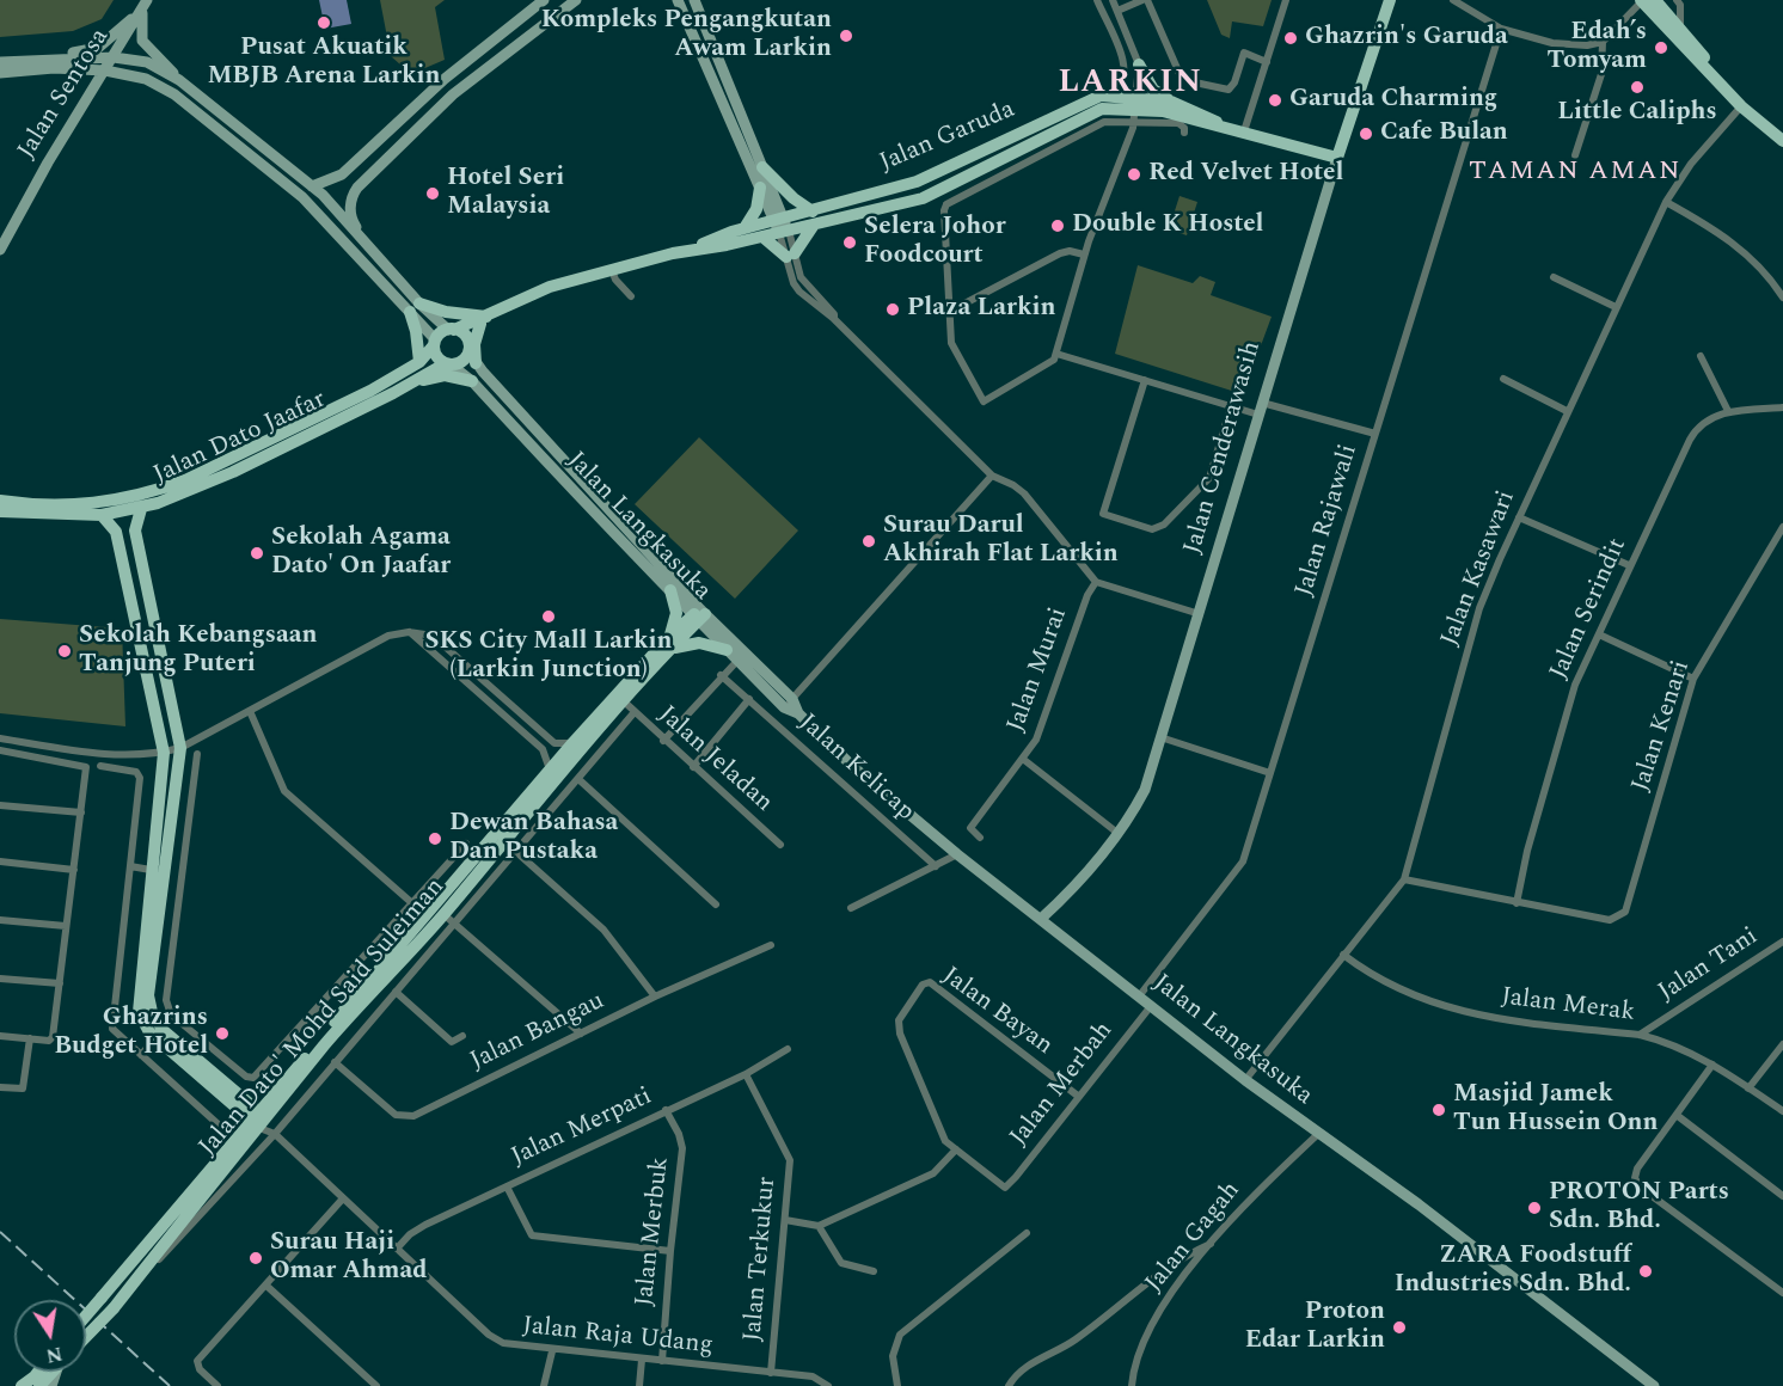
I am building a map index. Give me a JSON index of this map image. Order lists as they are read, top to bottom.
{
  "streets": {
    "main road": [
      "Jalan Sentosa",
      "Jalan Garuda",
      "Jalan Dato Jaafar",
      "Jalan Cenderawasih",
      "Jalan Langkasuka",
      "Jalan Dato' Mohd Said Suleiman"
    ],
    "street": [
      "Jalan Rajawali",
      "Jalan Kasawari",
      "Jalan Serindit",
      "Jalan Murai",
      "Jalan Kenari",
      "Jalan Jeladan",
      "Jalan Kelicap",
      "Jalan Tani",
      "Jalan Merak",
      "Jalan Bayan",
      "Jalan Bangau",
      "Jalan Merbah",
      "Jalan Merpati",
      "Jalan Merbuk",
      "Jalan Gagah",
      "Jalan Terkukur",
      "Jalan Raja Udang"
    ]
  },
  "crossings": [
    ["Jalan Garuda", "Jalan Dato Jaafar"],
    ["Jalan Garuda", "Jalan Cenderawasih"],
    ["Jalan Garuda", "Jalan Langkasuka"],
    ["Jalan Dato Jaafar", "Jalan Langkasuka"],
    ["Jalan Cenderawasih", "Jalan Langkasuka"],
    ["Jalan Rajawali", "Jalan Langkasuka"],
    ["Jalan Langkasuka", "Jalan Kasawari"],
    ["Jalan Langkasuka", "Jalan Dato' Mohd Said Suleiman"],
    ["Jalan Langkasuka", "Jalan Merbah"],
    ["Jalan Langkasuka", "Jalan Gagah"],
    ["Jalan Kasawari", "Jalan Merak"],
    ["Jalan Serindit", "Jalan Kenari"],
    ["Jalan Jeladan", "Jalan Dato' Mohd Said Suleiman"],
    ["Jalan Tani", "Jalan Merak"],
    ["Jalan Bayan", "Jalan Merbah"],
    ["Jalan Dato' Mohd Said Suleiman", "Jalan Raja Udang"],
    ["Jalan Merpati", "Jalan Merbuk"],
    ["Jalan Merpati", "Jalan Terkukur"],
    ["Jalan Merpati", "Jalan Raja Udang"],
    ["Jalan Merbuk", "Jalan Raja Udang"],
    ["Jalan Terkukur", "Jalan Raja Udang"]
  ],
  "districts": ["LARKIN", "TAMAN AMAN"],
  "places": [
    "Pusat Akuatik MBJB Arena Larkin",
    "Kompleks Pengangkutan Awam Larkin",
    "Ghazrin's Garuda",
    "Edah’s Tomyam",
    "Little Caliphs",
    "Garuda Charming",
    "Cafe Bulan",
    "Red Velvet Hotel",
    "Hotel Seri Malaysia",
    "Double K Hostel",
    "Selera Johor Foodcourt",
    "Plaza Larkin",
    "Surau Darul Akhirah Flat Larkin",
    "Sekolah Agama Dato' On Jaafar",
    "SKS City Mall Larkin (Larkin Junction)",
    "Sekolah Kebangsaan Tanjung Puteri",
    "Dewan Bahasa Dan Pustaka",
    "Ghazrins Budget Hotel",
    "Masjid Jamek Tun Hussein Onn",
    "PROTON Parts Sdn. Bhd.",
    "Surau Haji Omar Ahmad",
    "ZARA Foodstuff Industries Sdn. Bhd.",
    "Proton Edar Larkin"
  ],
  "north": "bottom"
}
